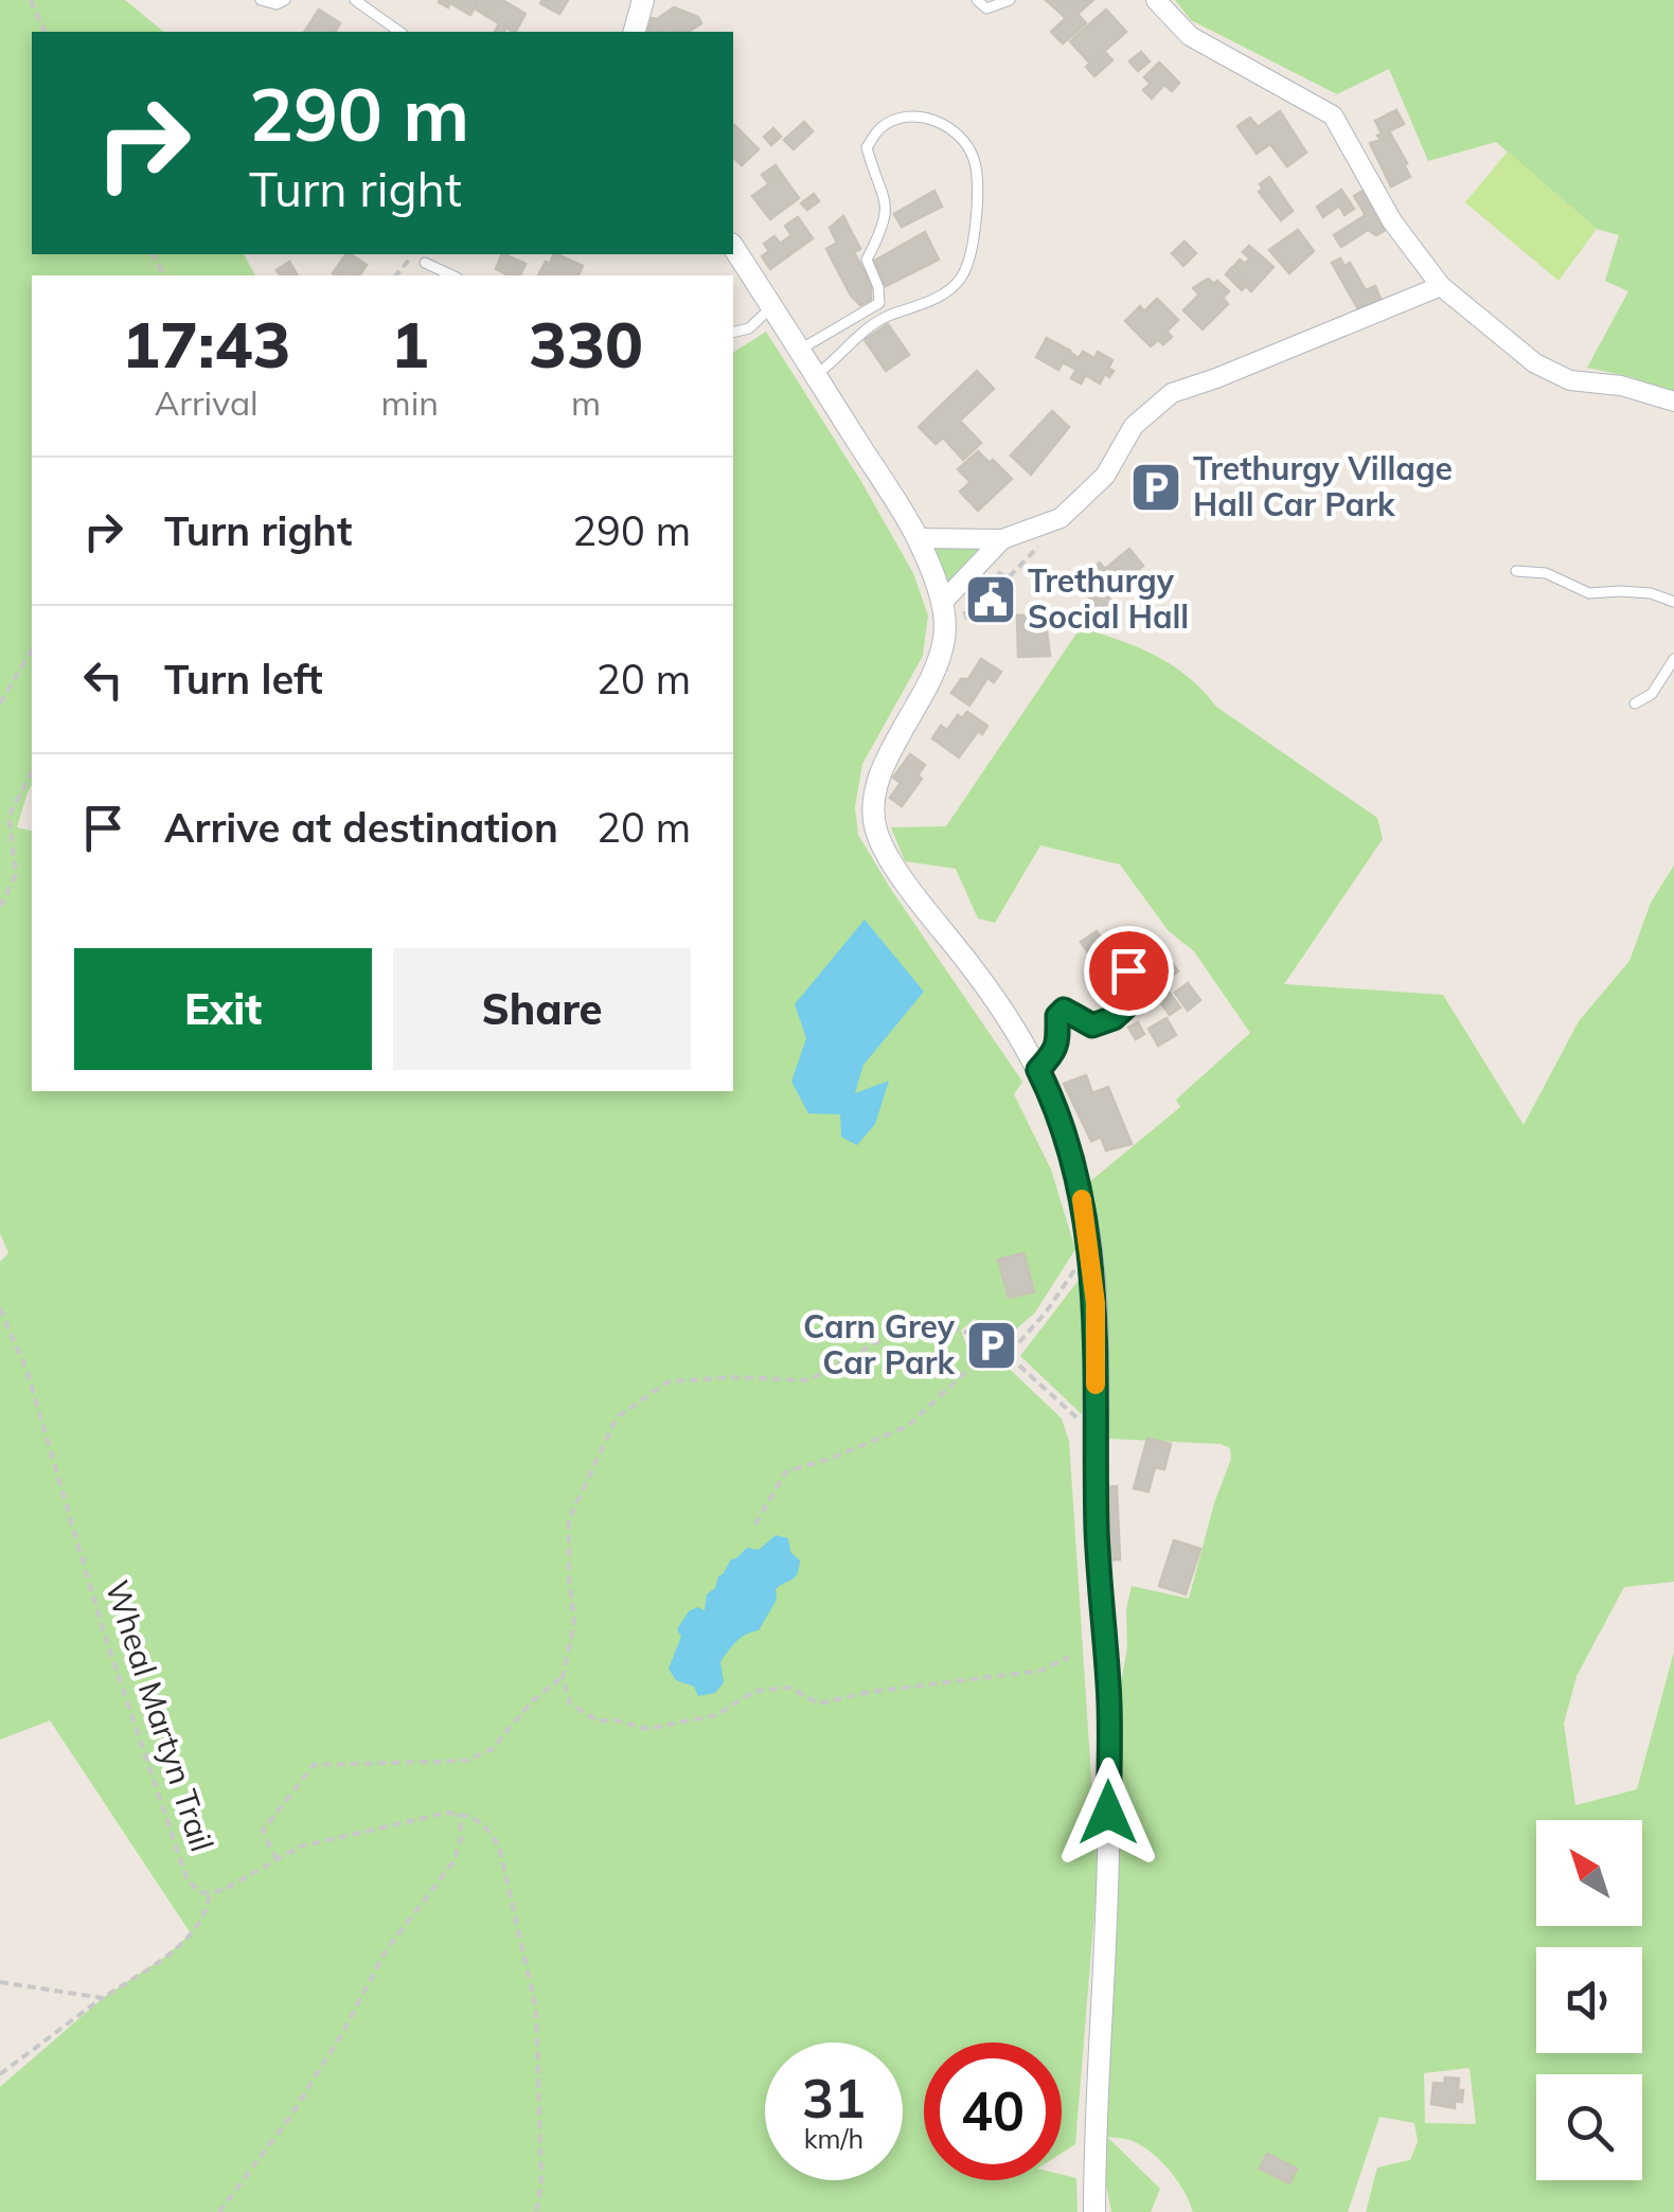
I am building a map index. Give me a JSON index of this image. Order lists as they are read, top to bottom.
{
  "streets": {
    "path": ["Wheal Martyn Trail"]
  },
  "places": {
    "parking": ["Trethurgy Village Hall Car Park", "Carn Grey Car Park"],
    "public building": ["Trethurgy Social Hall"]
  },
  "north": "top left",
  "page": {
    "turn": ["290 m", "Turn right"],
    "eta": [
      "17:43",
      "Arrival",
      "1",
      "min",
      "330",
      "m"
    ],
    "list": [
      {
        "name": "Turn right",
        "value": "290 m"
      },
      {
        "name": "Turn left",
        "value": "20 m"
      },
      {
        "name": "Arrive at destination",
        "value": "20 m"
      }
    ],
    "buttons": ["Exit", "Share"],
    "speed": "31 km/h",
    "limit": "40"
  }
}
